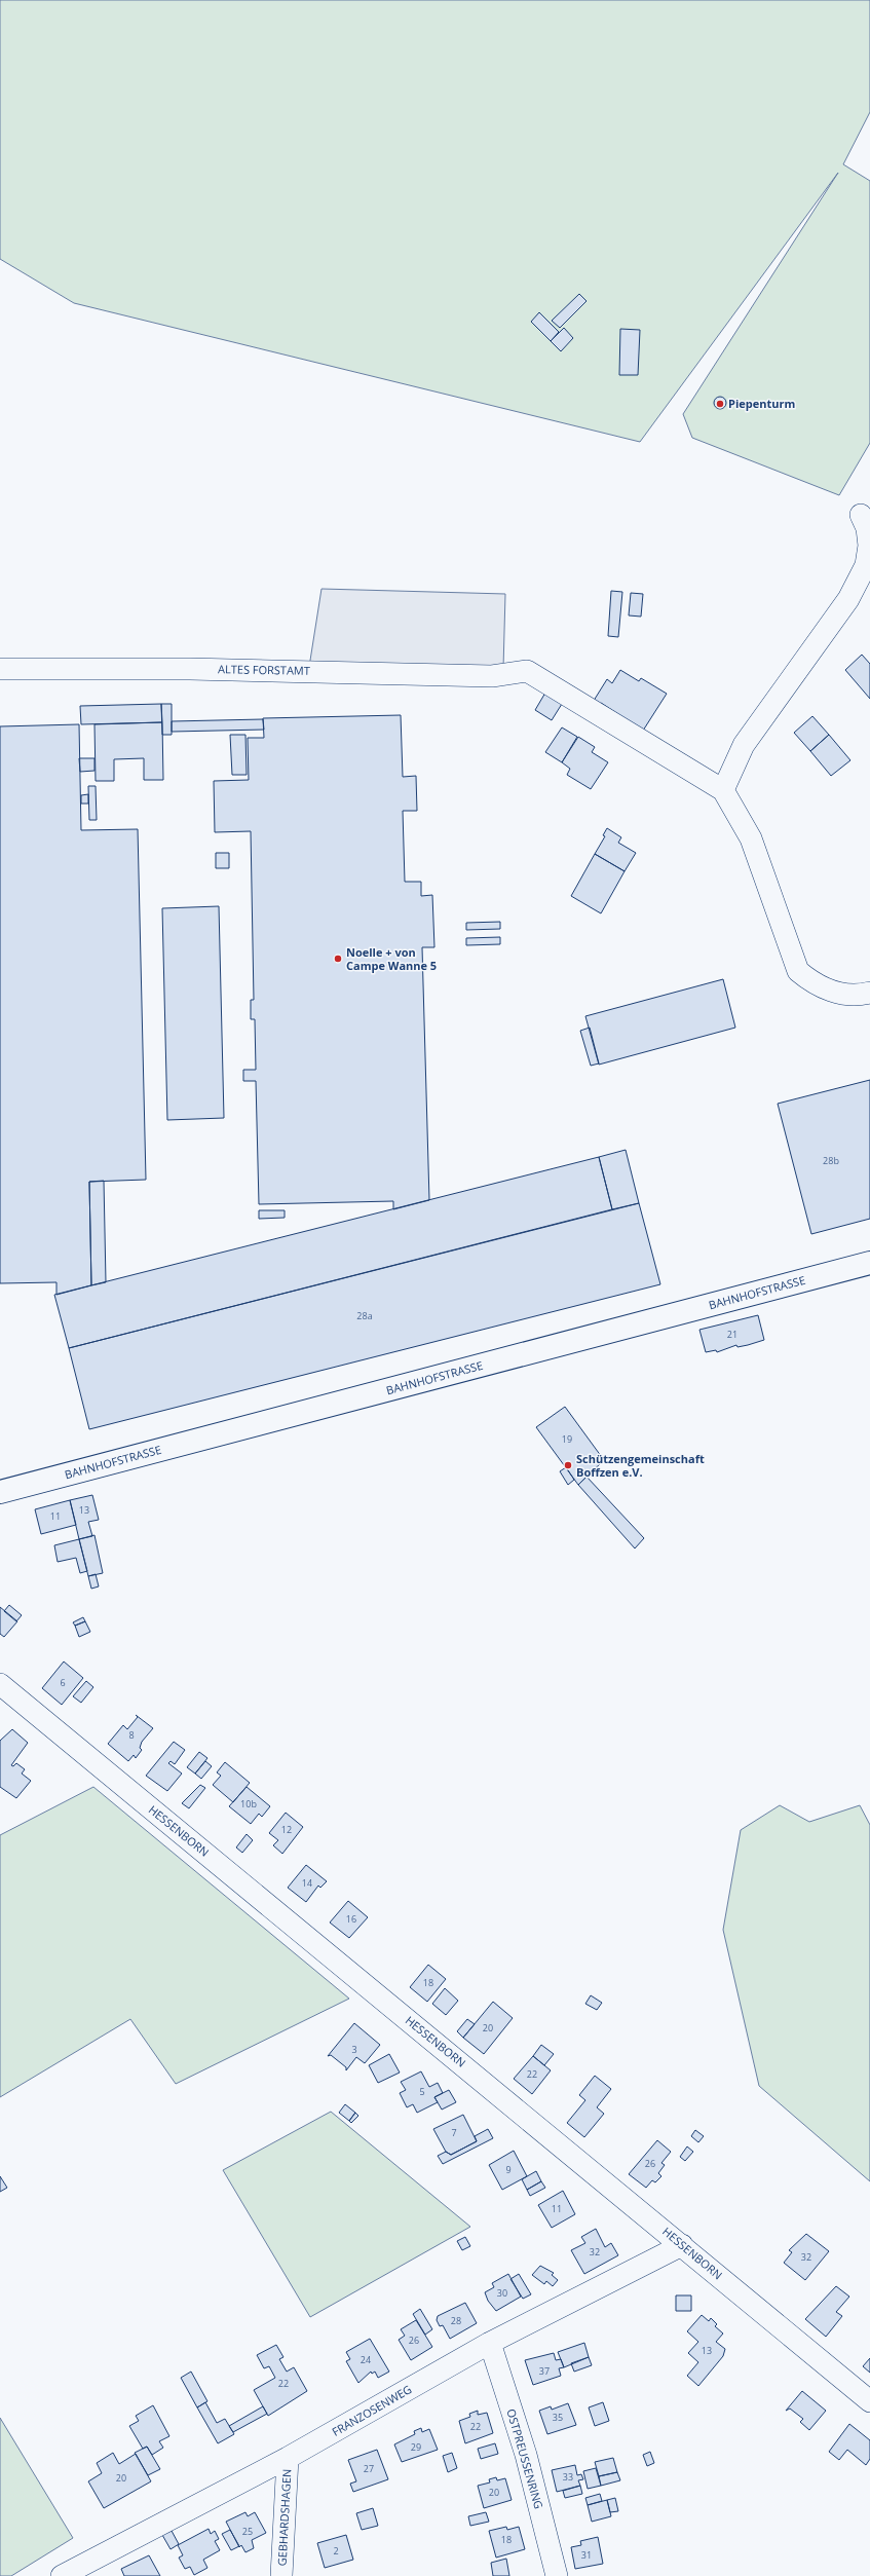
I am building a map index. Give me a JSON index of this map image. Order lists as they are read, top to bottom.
{
  "streets": {
    "main road": ["BAHNHOFSTRASSE"],
    "street": [
      "ALTES FORSTAMT",
      "HESSENBORN",
      "FRANZOSENWEG",
      "OSTPREUSSENRING",
      "GEBHARDSHAGEN"
    ]
  },
  "crossings": [
    ["HESSENBORN", "FRANZOSENWEG"],
    ["FRANZOSENWEG", "OSTPREUSSENRING"],
    ["FRANZOSENWEG", "GEBHARDSHAGEN"]
  ],
  "places": ["Piepenturm", "Noelle + von Campe Wanne 5", "Schützengemeinschaft Boffzen e.V."],
  "house_numbers": [
    "28b",
    "28a",
    "21",
    "19",
    "13",
    "11",
    "6",
    "8",
    "10b",
    "12",
    "14",
    "16",
    "18",
    "20",
    "3",
    "22",
    "5",
    "7",
    "26",
    "9",
    "11",
    "32",
    "32",
    "30",
    "28",
    "26",
    "13",
    "24",
    "37",
    "22",
    "35",
    "22",
    "29",
    "27",
    "33",
    "20",
    "20",
    "25",
    "18",
    "2",
    "31"
  ]
}
